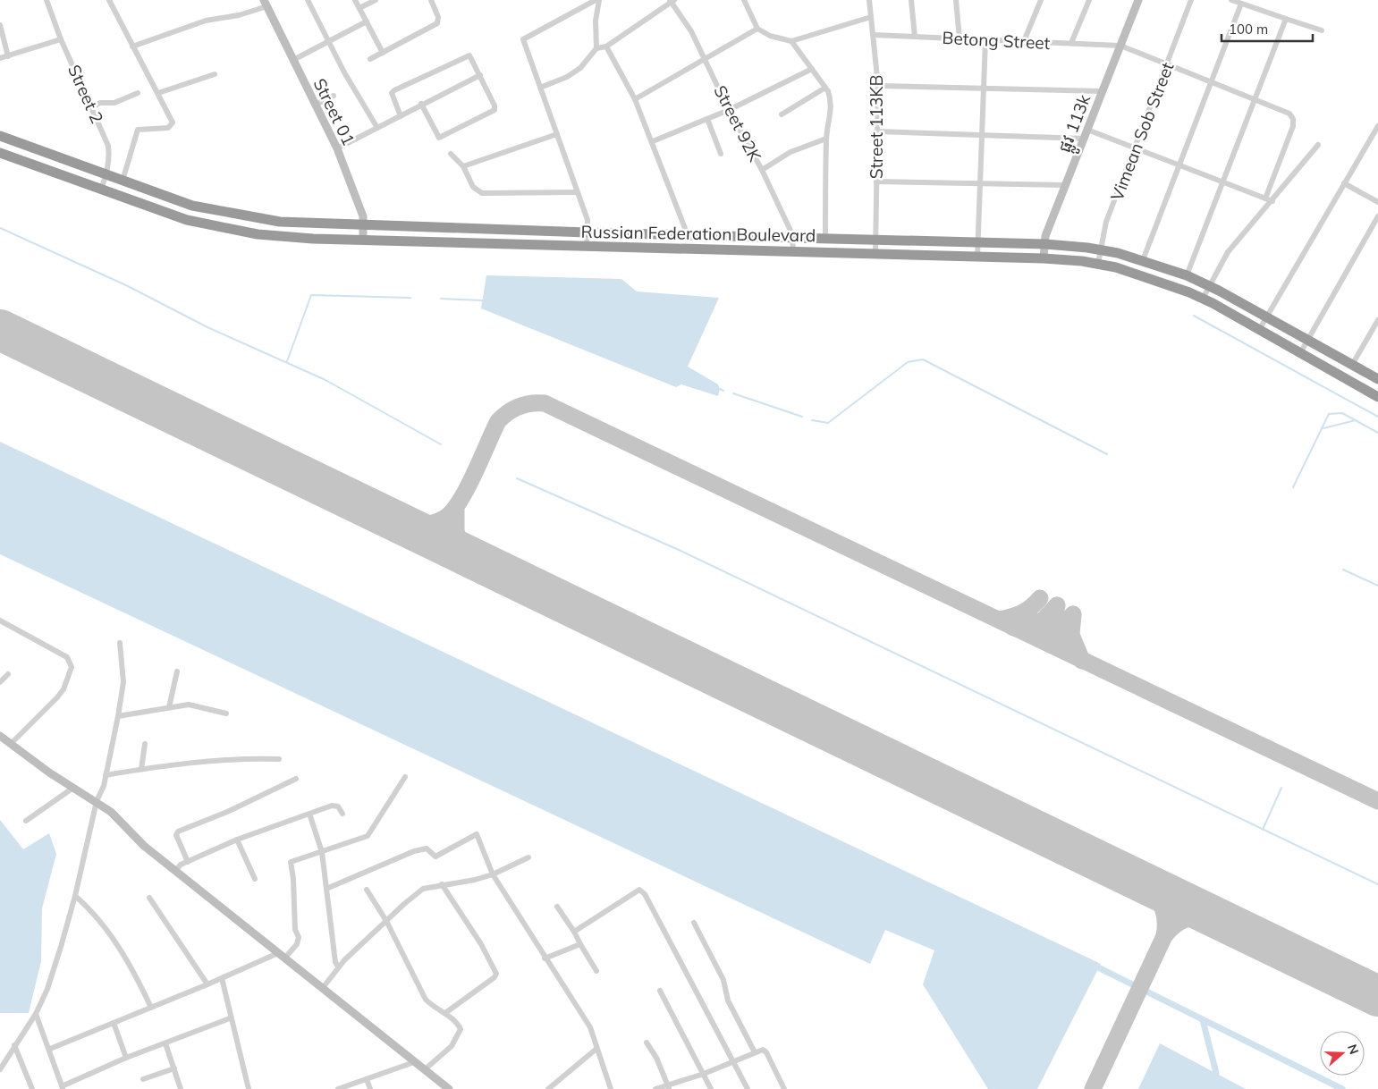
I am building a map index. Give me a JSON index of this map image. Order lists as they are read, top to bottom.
{
  "streets": {
    "highway": ["Russian Federation Boulevard"],
    "street": [
      "Betong Street",
      "Street 2",
      "Street 01",
      "Street 92K",
      "ផ្លូវ 113k",
      "Street 113KB",
      "Vimean Sob Street"
    ]
  },
  "crossings": [
    ["Betong Street", "ផ្លូវ 113k"],
    ["Betong Street", "Street 113KB"],
    ["Street 2", "Russian Federation Boulevard"],
    ["Street 01", "Russian Federation Boulevard"],
    ["Street 92K", "Russian Federation Boulevard"],
    ["ផ្លូវ 113k", "Russian Federation Boulevard"],
    ["Street 113KB", "Russian Federation Boulevard"],
    ["Vimean Sob Street", "Russian Federation Boulevard"]
  ],
  "scale_bar": "100 m",
  "north": "right"
}
